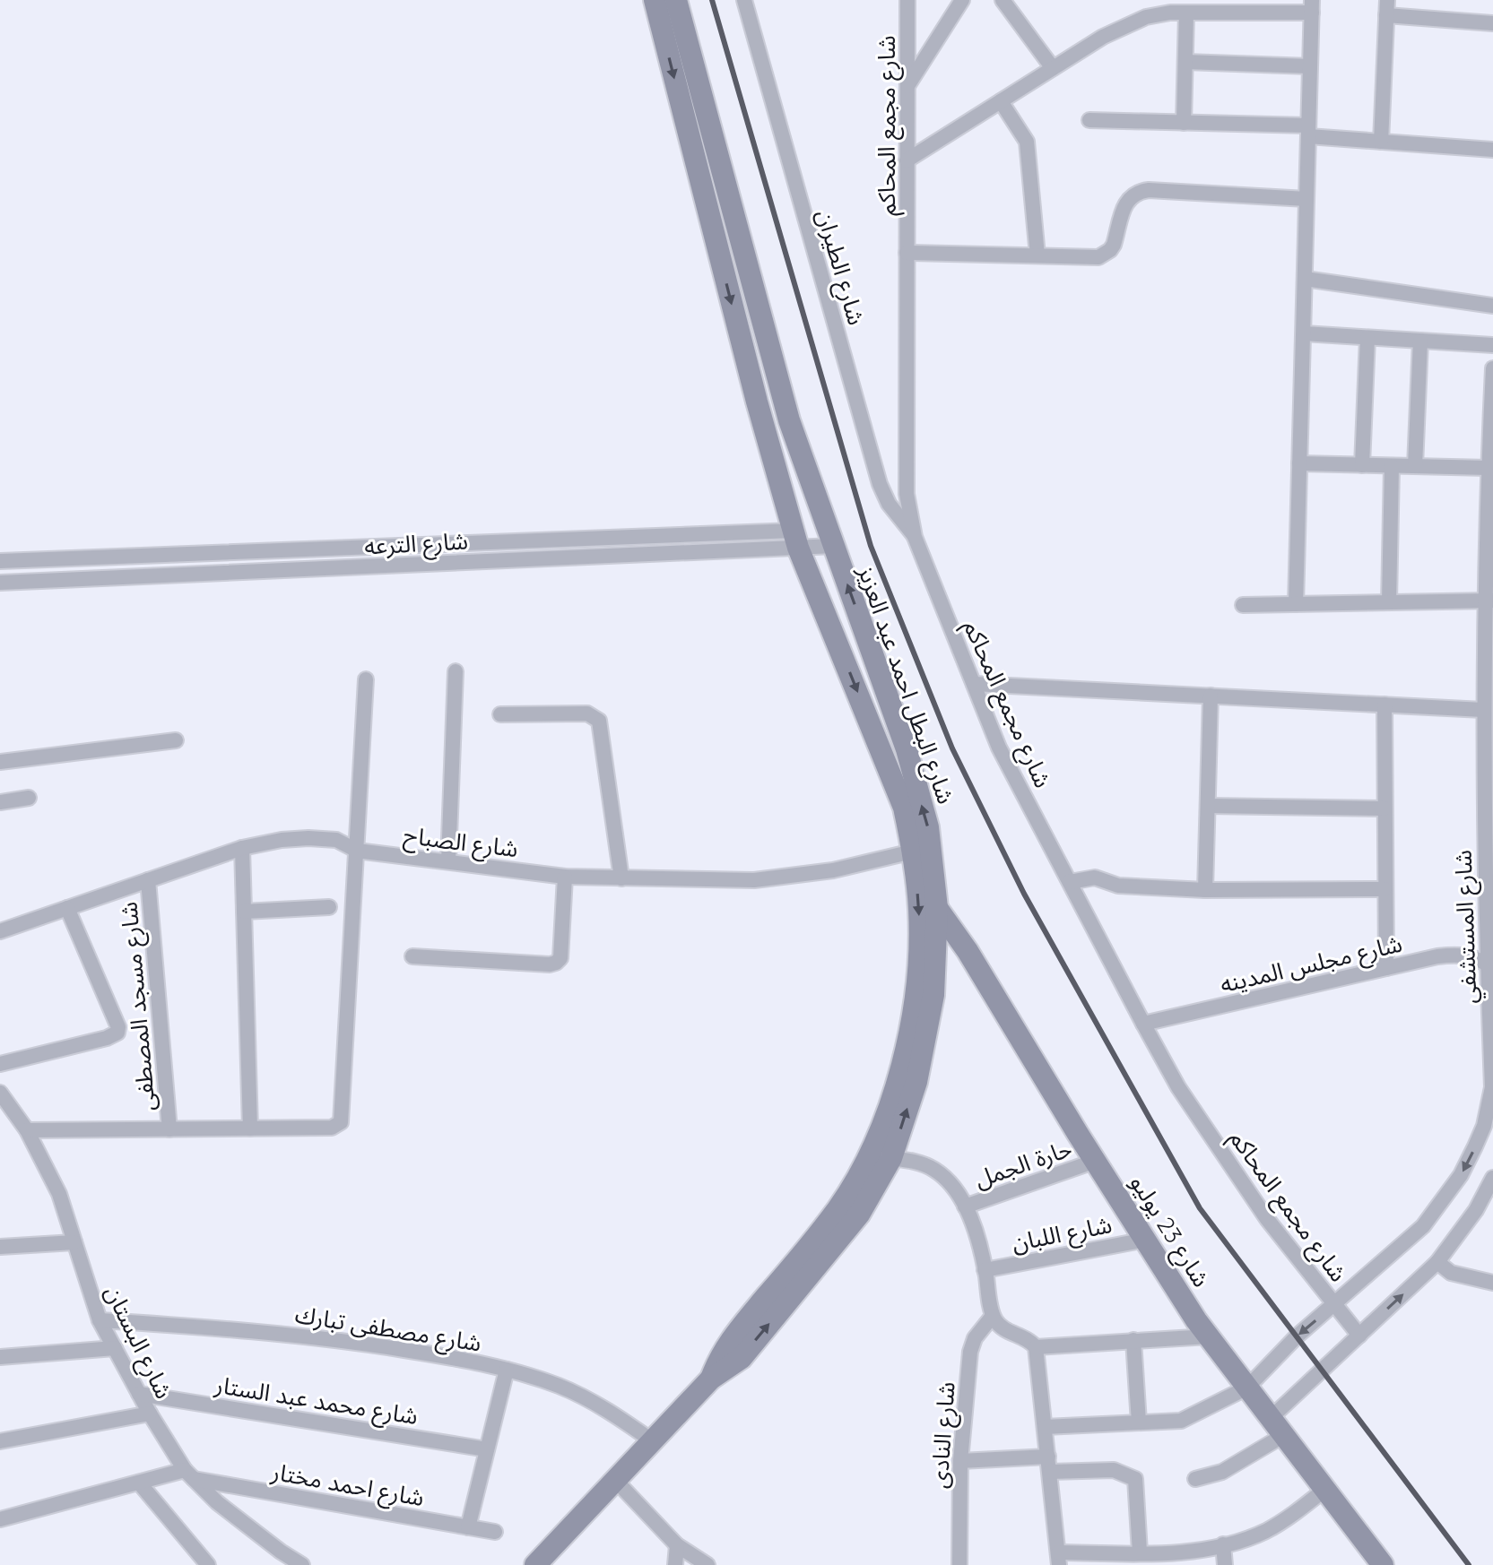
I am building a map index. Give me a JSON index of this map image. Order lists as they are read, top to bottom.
{
  "streets": {
    "main road": ["شارع البطل احمد عبد العزيز", "شارع 23 يوليو"],
    "street": [
      "شارع مجمع المحاكم",
      "شارع الطيران",
      "شارع الترعه",
      "شارع الصباح",
      "شارع المستشفي",
      "شارع مجلس المدينه",
      "شارع مسجد المصطفى",
      "حارة الجمل",
      "شارع اللبان",
      "شارع مصطفى تبارك",
      "شارع البستان",
      "شارع محمد عبد الستار",
      "شارع النادى",
      "شارع احمد مختار"
    ]
  },
  "crossings": [
    ["شارع مجمع المحاكم", "شارع الطيران"],
    ["شارع مجمع المحاكم", "شارع المستشفي"],
    ["شارع مجمع المحاكم", "شارع مجلس المدينه"],
    ["شارع الترعه", "شارع البطل احمد عبد العزيز"],
    ["شارع البطل احمد عبد العزيز", "شارع الصباح"],
    ["شارع البطل احمد عبد العزيز", "شارع 23 يوليو"],
    ["شارع البطل احمد عبد العزيز", "شارع مصطفى تبارك"],
    ["شارع الصباح", "شارع مسجد المصطفى"],
    ["شارع المستشفي", "شارع مجلس المدينه"],
    ["شارع المستشفي", "شارع 23 يوليو"],
    ["حارة الجمل", "شارع 23 يوليو"],
    ["شارع 23 يوليو", "شارع اللبان"],
    ["شارع مصطفى تبارك", "شارع البستان"],
    ["شارع البستان", "شارع محمد عبد الستار"],
    ["شارع البستان", "شارع احمد مختار"]
  ]
}
